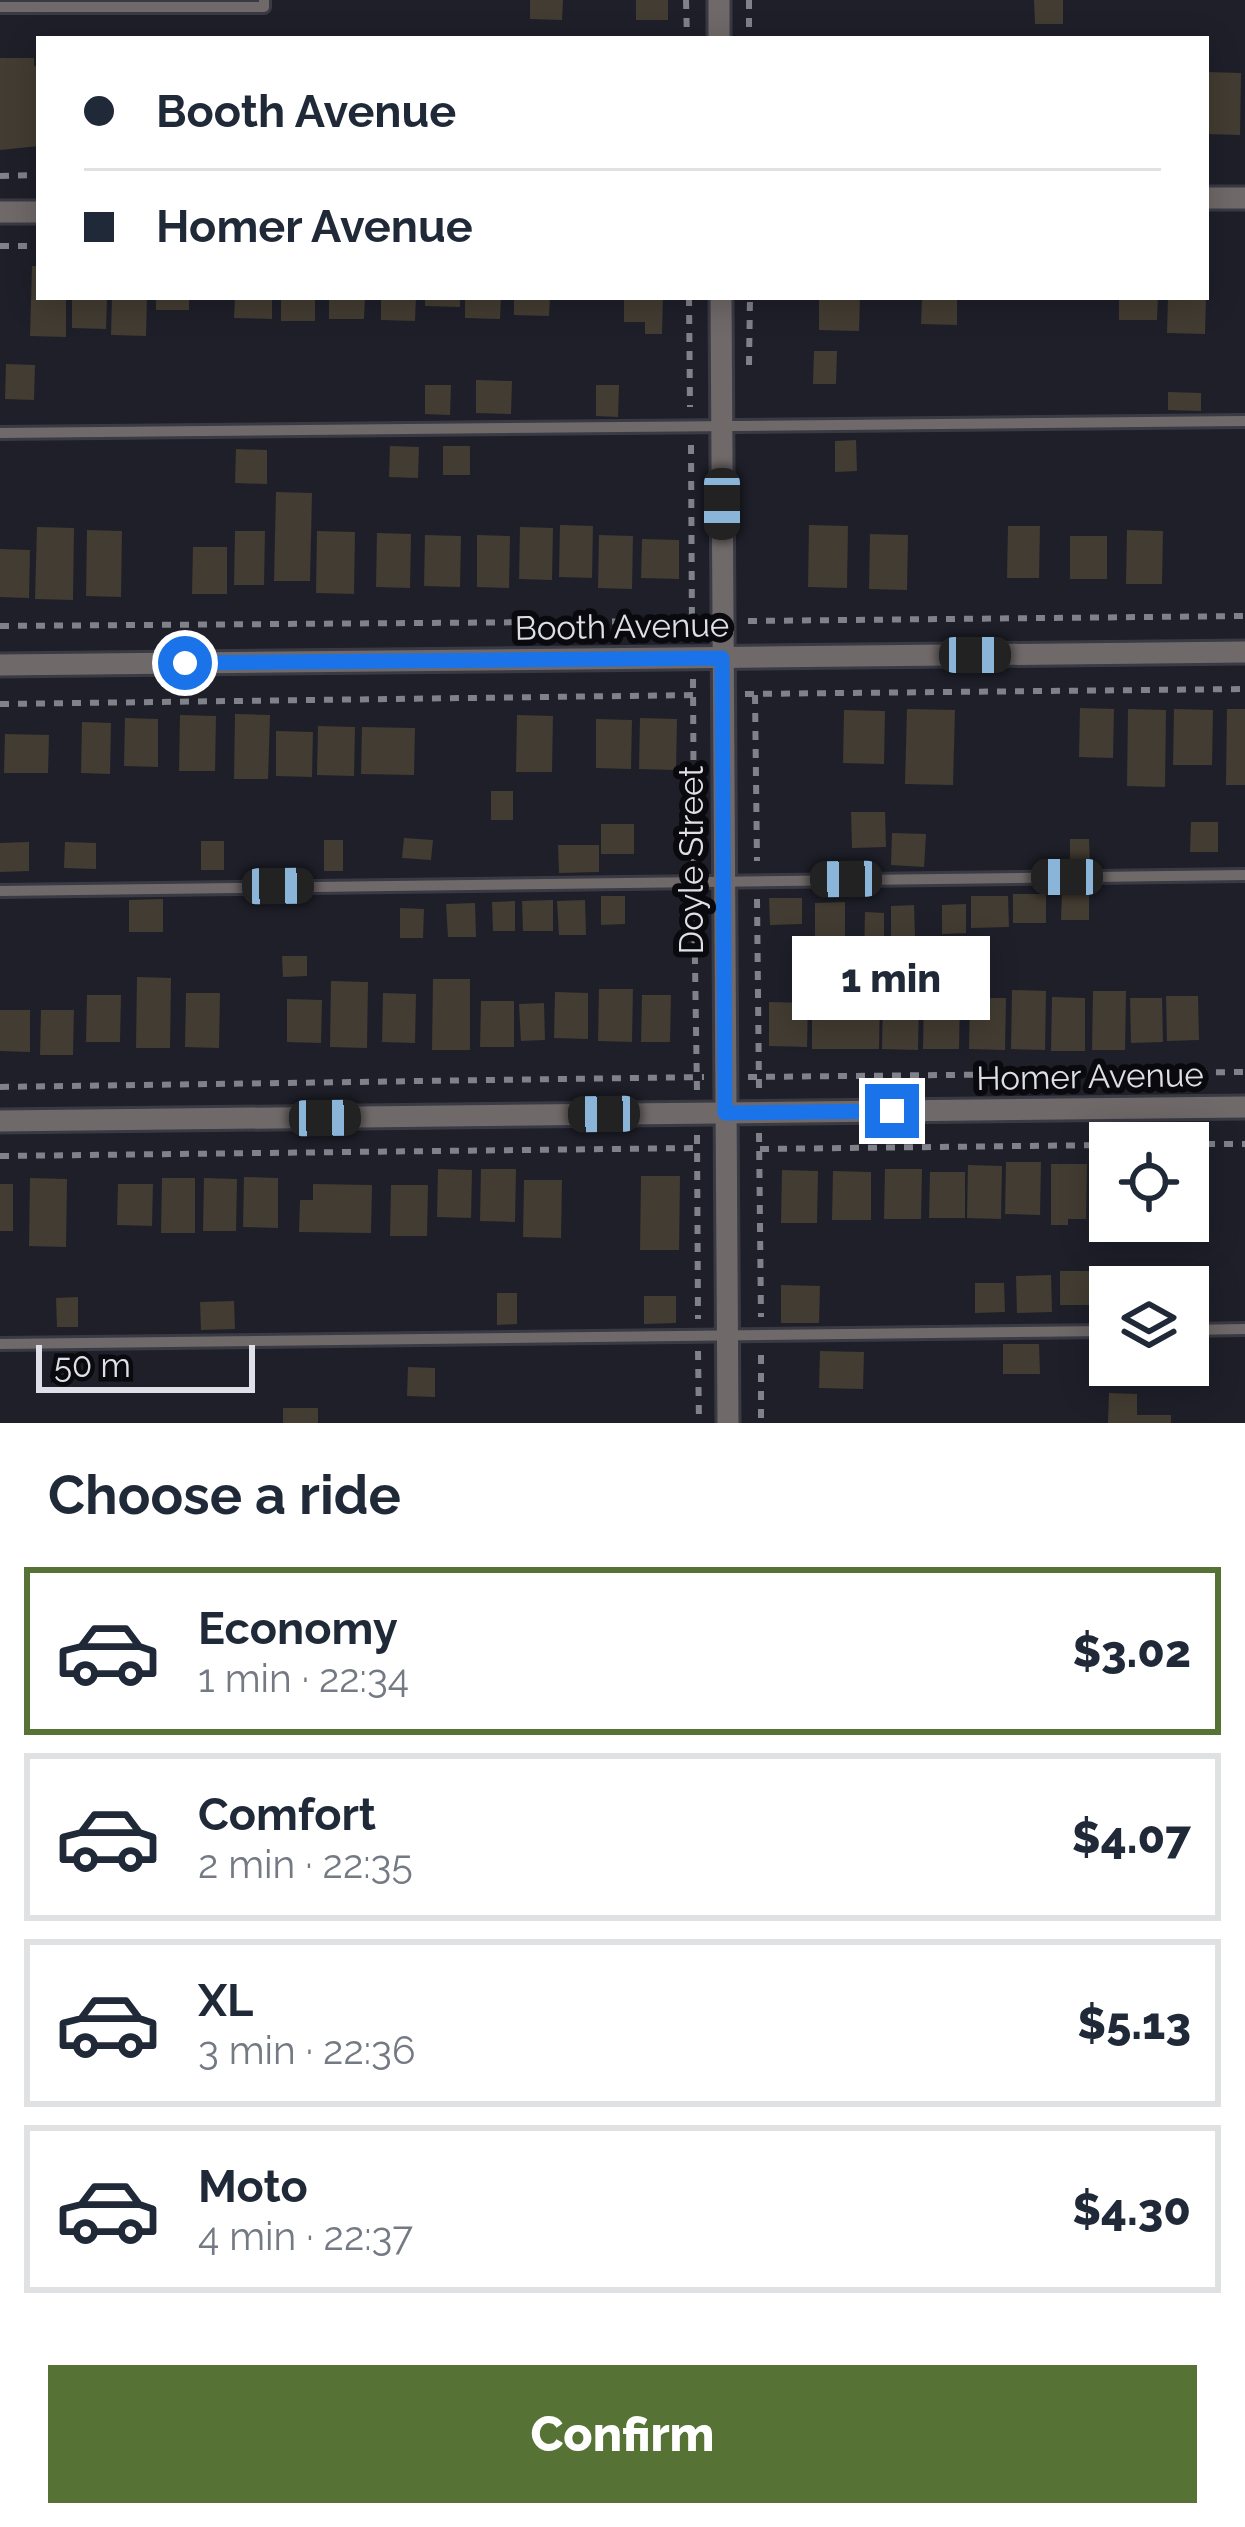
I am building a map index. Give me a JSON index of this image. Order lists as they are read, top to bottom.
{
  "streets": {
    "street": ["Booth Avenue", "Doyle Street", "Homer Avenue"]
  },
  "crossings": [
    ["Booth Avenue", "Doyle Street"],
    ["Doyle Street", "Homer Avenue"]
  ],
  "scale_bar": "50 m",
  "page": {
    "banner": ["Booth Avenue", "Homer Avenue"],
    "bubble": "1 min",
    "scale": "50 m",
    "heading": "Choose a ride",
    "list": [
      {
        "name": "Economy",
        "note": "1 min · 22:34",
        "value": "$3.02"
      },
      {
        "name": "Comfort",
        "note": "2 min · 22:35",
        "value": "$4.07"
      },
      {
        "name": "XL",
        "note": "3 min · 22:36",
        "value": "$5.13"
      },
      {
        "name": "Moto",
        "note": "4 min · 22:37",
        "value": "$4.30"
      }
    ],
    "buttons": "Confirm"
  }
}
